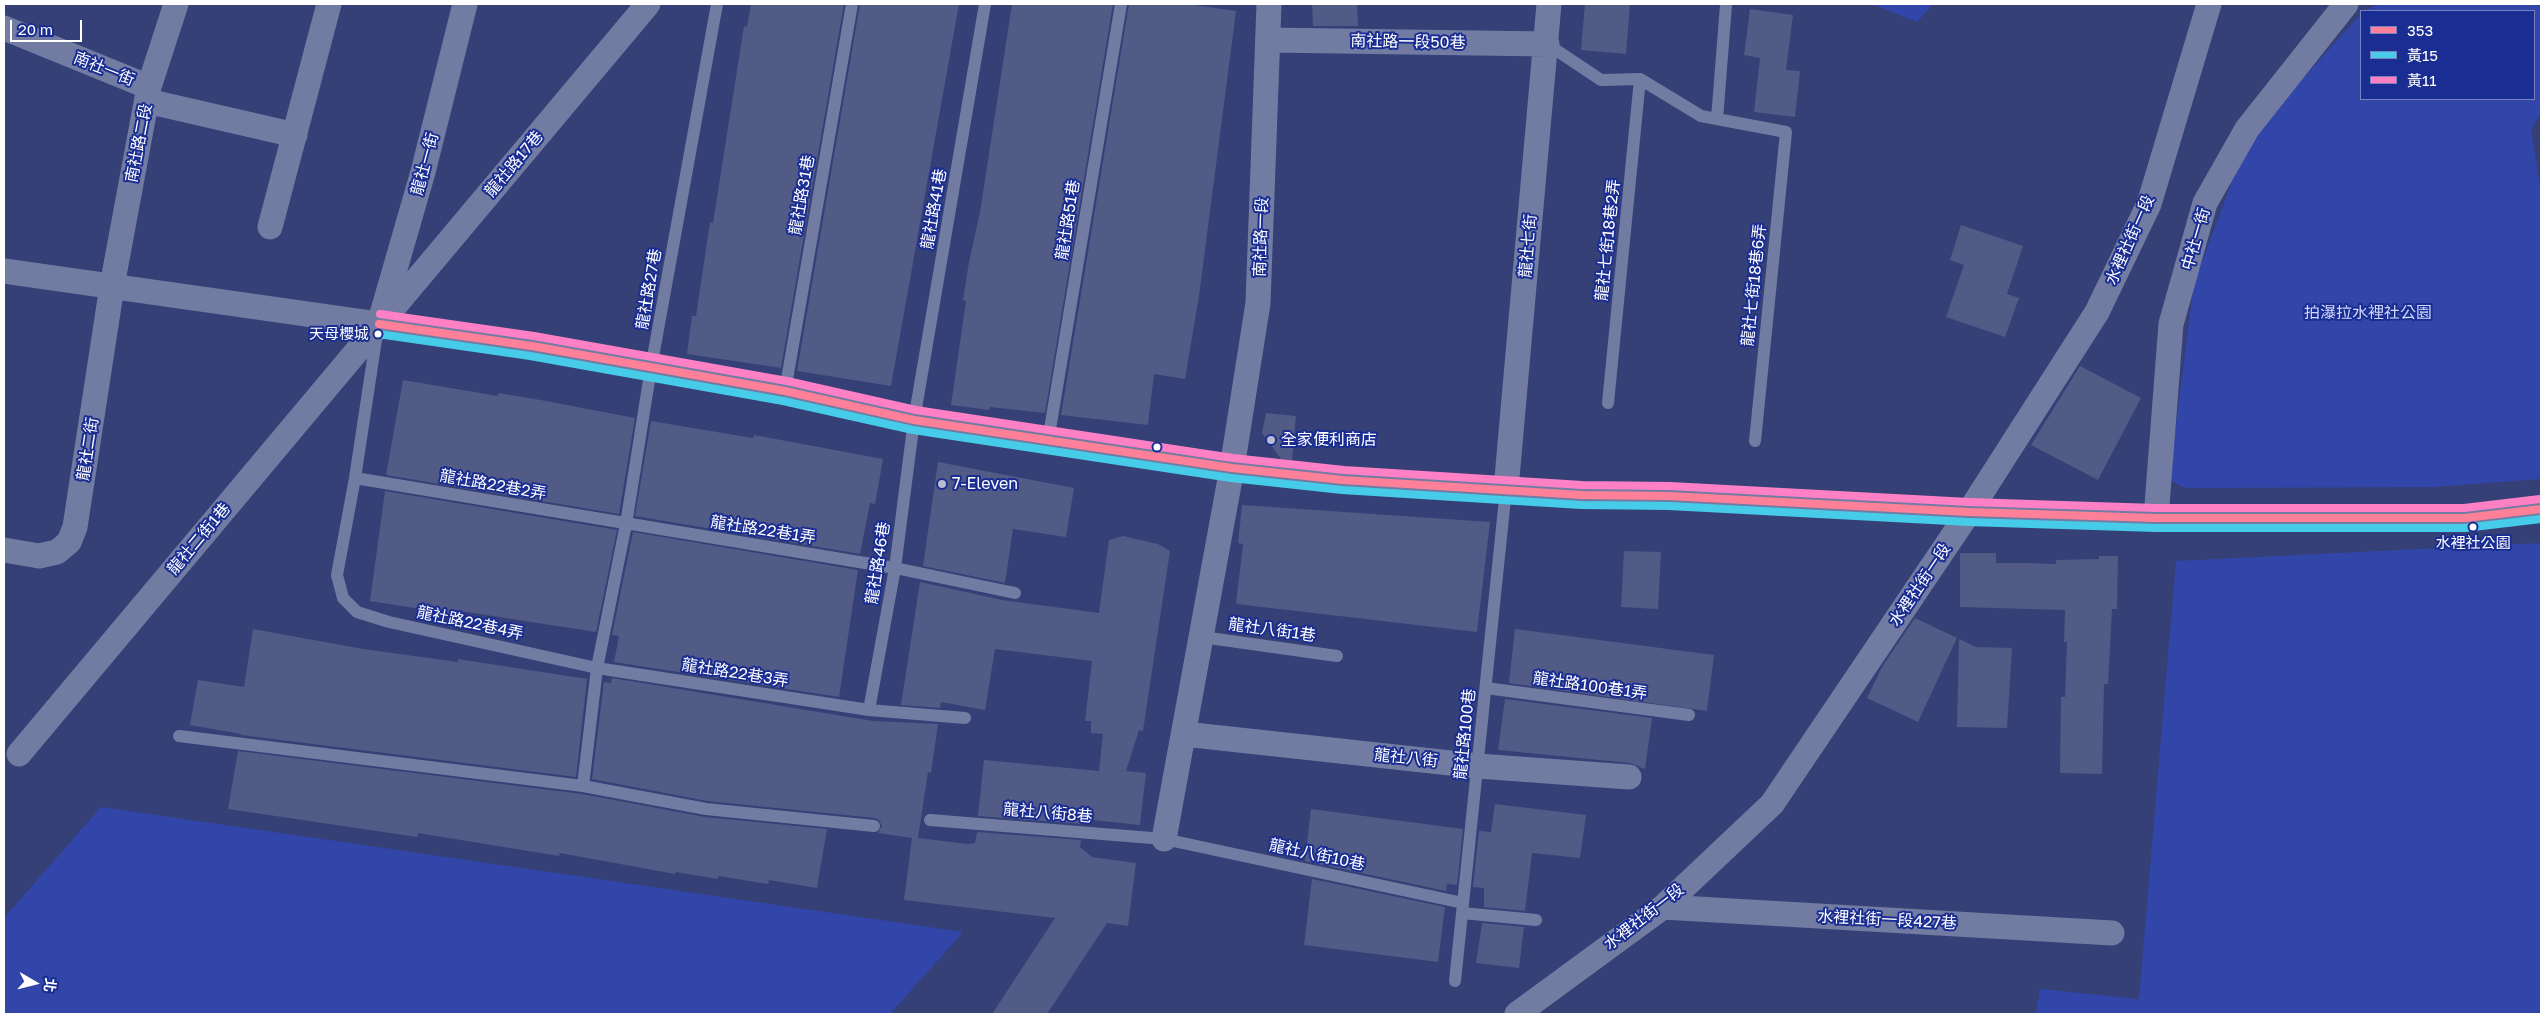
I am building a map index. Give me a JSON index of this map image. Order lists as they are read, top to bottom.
{
  "streets": {
    "street": [
      "南社路一段50巷",
      "南社一街",
      "南社路二段",
      "龍社一街",
      "龍社路17巷",
      "南社路一段",
      "中社一街",
      "水裡社街一段",
      "龍社七街",
      "龍社二街",
      "龍社二街1巷",
      "龍社八街",
      "水裡社街一段427巷"
    ],
    "lane": [
      "龍社路31巷",
      "龍社路41巷",
      "龍社路51巷",
      "龍社七街18巷2弄",
      "龍社七街18巷6弄",
      "龍社路27巷",
      "龍社路22巷2弄",
      "龍社路22巷1弄",
      "龍社路46巷",
      "龍社路22巷4弄",
      "龍社八街1巷",
      "龍社路22巷3弄",
      "龍社路100巷1弄",
      "龍社路100巷",
      "龍社八街8巷",
      "龍社八街10巷"
    ]
  },
  "crossings": [
    ["南社路一段50巷", "南社路一段"],
    ["南社路一段50巷", "龍社七街"],
    ["南社一街", "南社路二段"],
    ["南社路二段", "龍社二街"],
    ["龍社一街", "龍社路17巷"],
    ["龍社一街", "龍社二街1巷"],
    ["龍社路17巷", "龍社二街1巷"],
    ["龍社路41巷", "龍社路46巷"],
    ["水裡社街一段", "水裡社街一段427巷"],
    ["龍社七街", "龍社路100巷"],
    ["龍社路27巷", "龍社路22巷2弄"],
    ["龍社路27巷", "龍社路22巷1弄"],
    ["龍社路27巷", "龍社路22巷4弄"],
    ["龍社路27巷", "龍社路22巷3弄"],
    ["龍社路22巷2弄", "龍社路22巷1弄"],
    ["龍社路22巷2弄", "龍社路22巷4弄"],
    ["龍社路22巷1弄", "龍社路46巷"],
    ["龍社路46巷", "龍社路22巷3弄"],
    ["龍社路22巷4弄", "龍社路22巷3弄"],
    ["龍社路100巷1弄", "龍社路100巷"],
    ["龍社路100巷", "龍社八街"],
    ["龍社路100巷", "龍社八街10巷"],
    ["龍社八街8巷", "龍社八街10巷"]
  ],
  "parks": ["拍瀑拉水裡社公園"],
  "places": [
    "天母櫻城",
    "全家便利商店",
    "7-Eleven",
    "水裡社公園"
  ],
  "lines": ["transit line 黃11", "transit line 353", "transit line 黃15"],
  "legend": ["353", "黃15", "黃11"],
  "scale_bar": "20 m",
  "north": "right"
}
